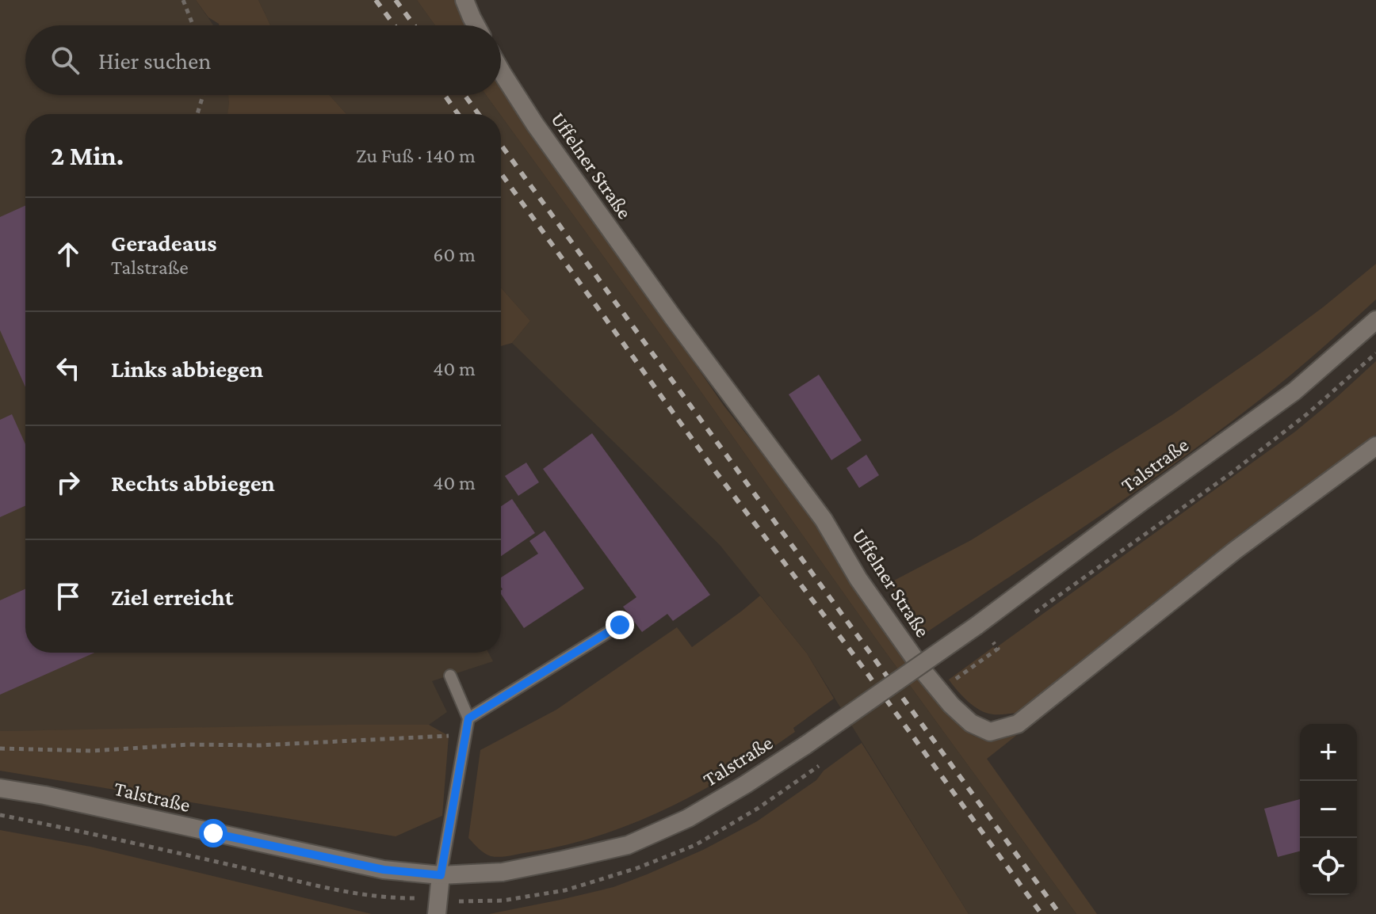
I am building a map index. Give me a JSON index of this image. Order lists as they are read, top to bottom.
{
  "streets": {
    "street": ["Uffelner Straße", "Talstraße"]
  },
  "page": {
    "search": "Hier suchen",
    "heading": ["2 Min.", "Zu Fuß · 140 m"],
    "list": [
      ["Geradeaus", "Talstraße", "60 m"],
      ["Links abbiegen", "40 m"],
      ["Rechts abbiegen", "40 m"],
      "Ziel erreicht"
    ],
    "map_buttons": ["+", "−"]
  }
}
